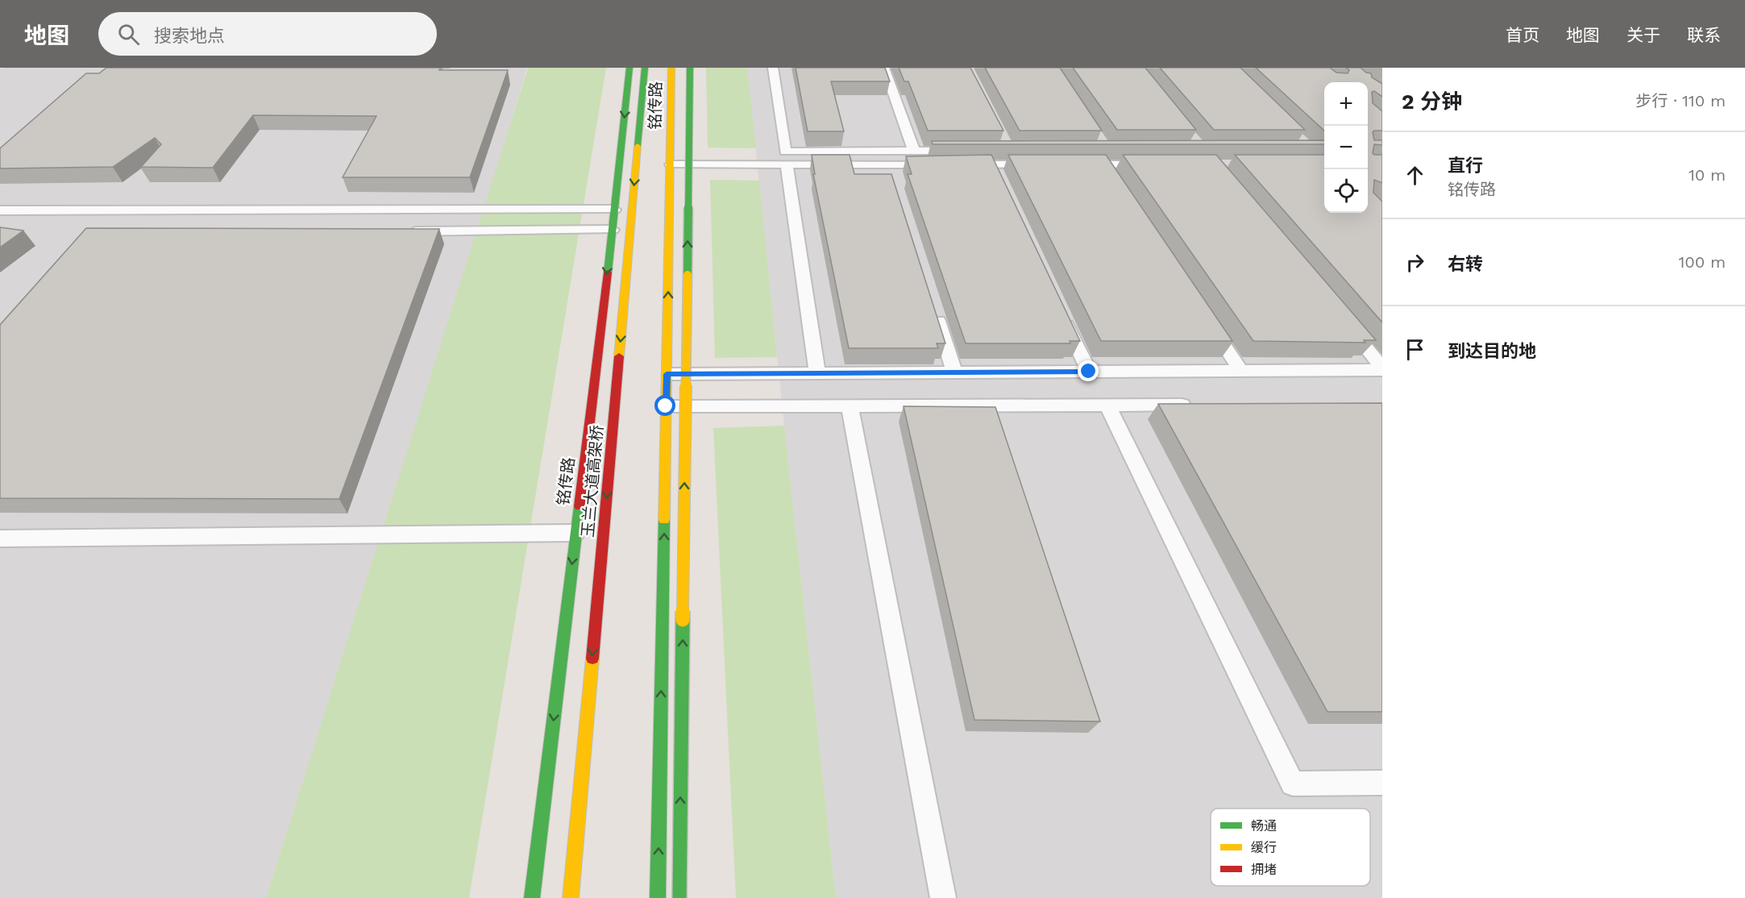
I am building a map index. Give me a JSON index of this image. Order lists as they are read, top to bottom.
{
  "streets": {
    "main road": ["铭传路", "玉兰大道高架桥"]
  },
  "legend": ["畅通", "缓行", "拥堵"],
  "page": {
    "header": "地图",
    "search": "搜索地点",
    "nav": [
      "首页",
      "地图",
      "关于",
      "联系"
    ],
    "heading": ["2 分钟", "步行 · 110 m"],
    "map_buttons": ["+", "−"],
    "list": [
      ["直行", "铭传路", "10 m"],
      ["右转", "100 m"],
      "到达目的地"
    ]
  }
}
